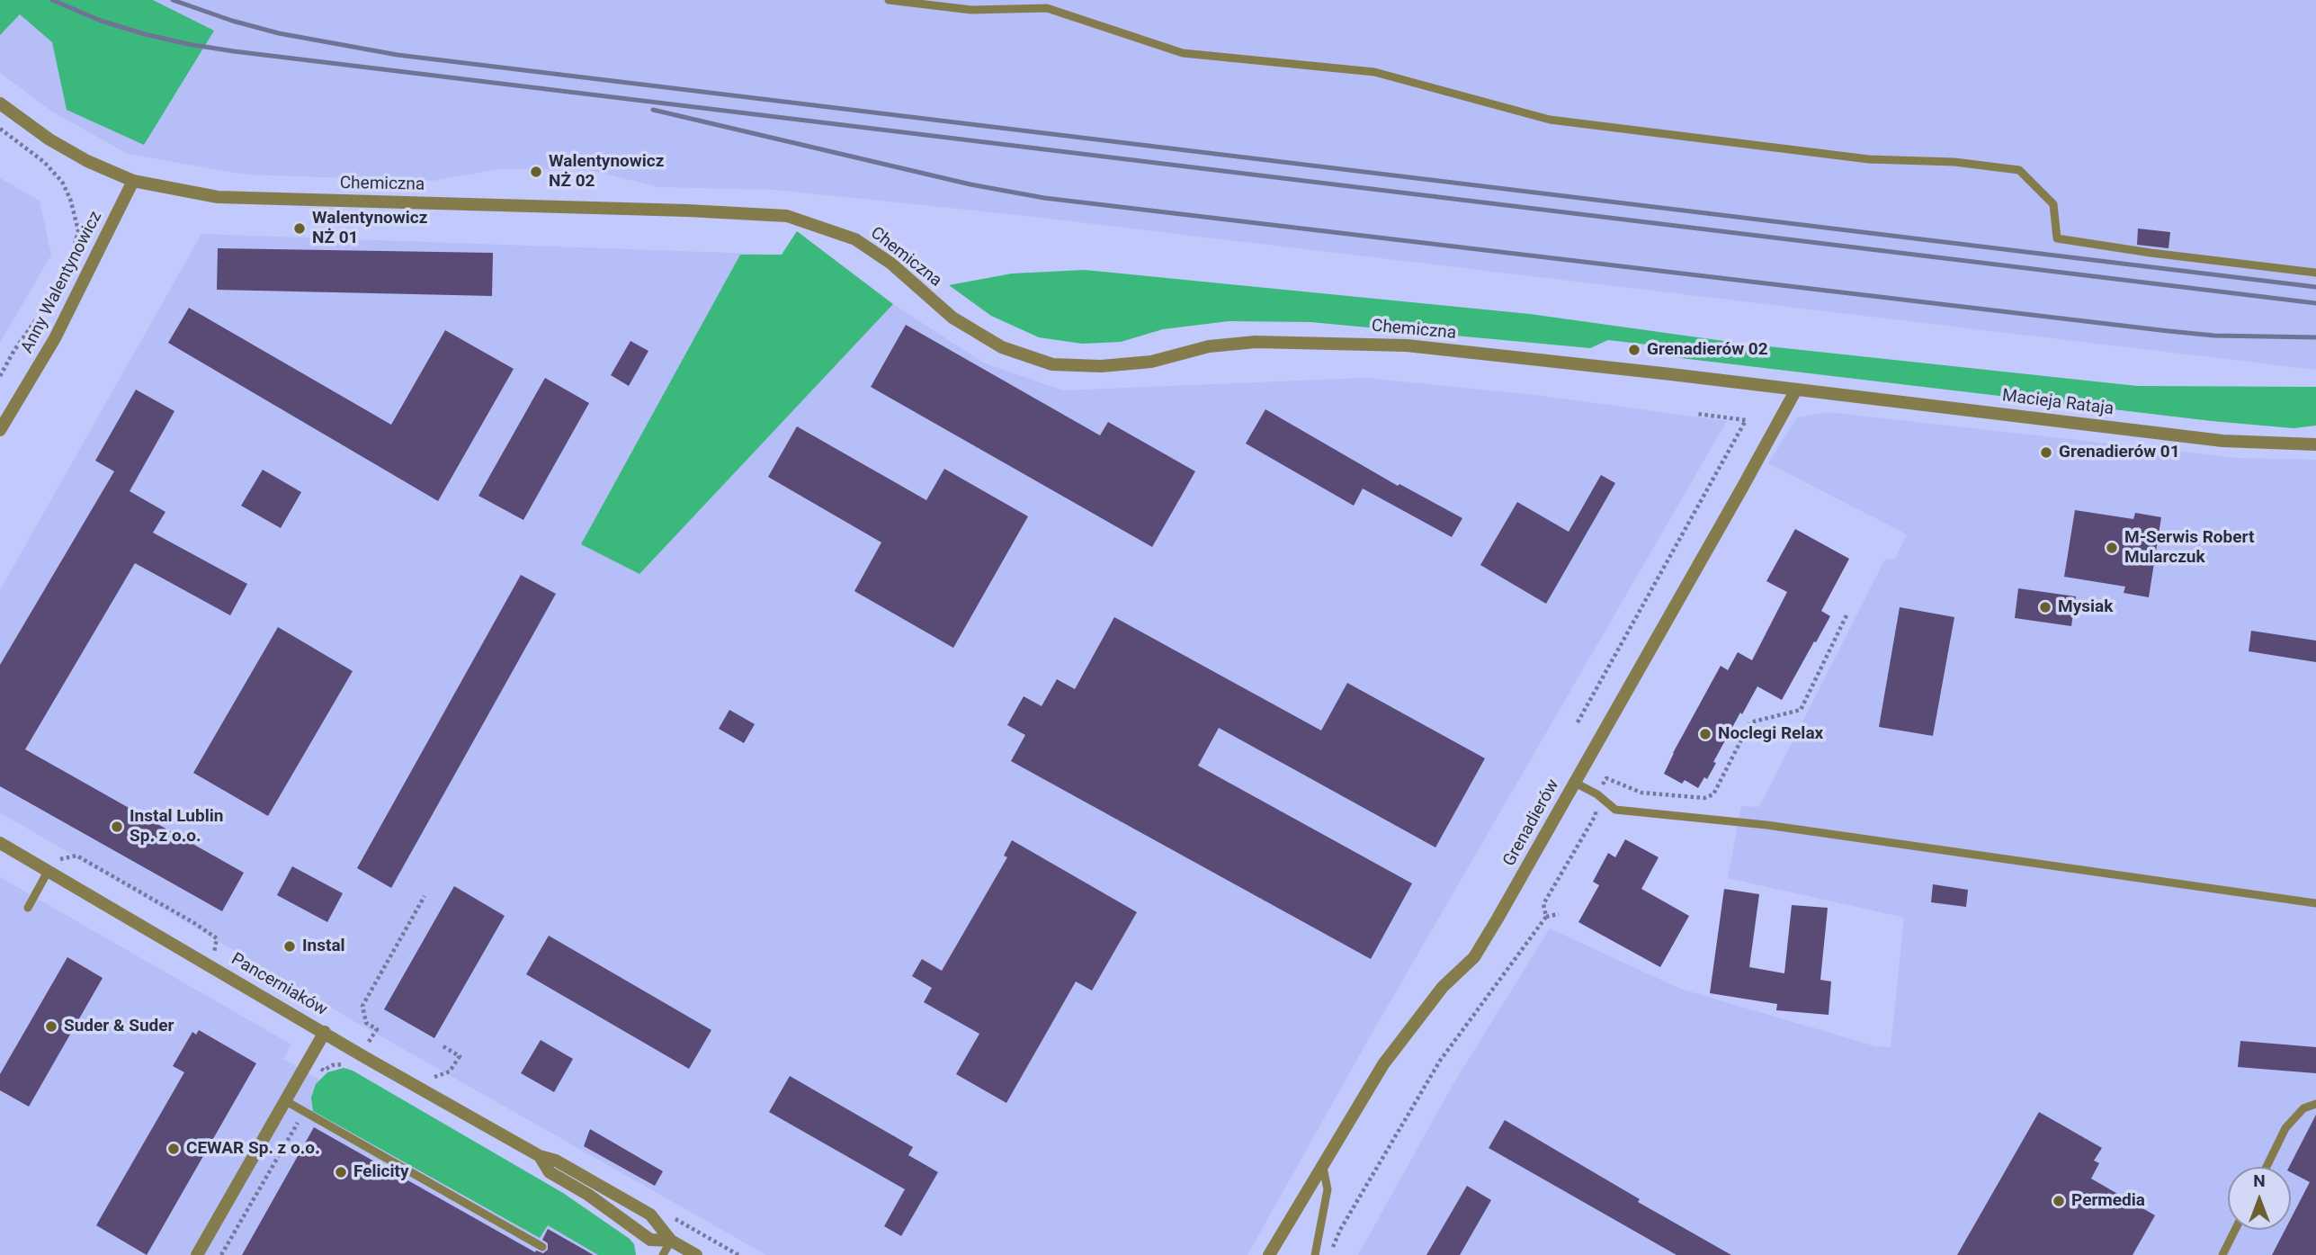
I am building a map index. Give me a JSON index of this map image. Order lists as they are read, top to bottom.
{
  "streets": {
    "street": [
      "Chemiczna",
      "Anny Walentynowicz",
      "Macieja Rataja",
      "Grenadierów",
      "Pancerniaków"
    ]
  },
  "crossings": [
    ["Chemiczna", "Anny Walentynowicz"],
    ["Chemiczna", "Macieja Rataja"],
    ["Chemiczna", "Grenadierów"],
    ["Macieja Rataja", "Grenadierów"]
  ],
  "places": [
    "Walentynowicz NŻ 02",
    "Walentynowicz NŻ 01",
    "Grenadierów 02",
    "Grenadierów 01",
    "M-Serwis Robert Mularczuk",
    "Mysiak",
    "Noclegi Relax",
    "Instal Lublin Sp. z o.o.",
    "Instal",
    "Suder & Suder",
    "CEWAR Sp. z o.o.",
    "Felicity",
    "Permedia"
  ],
  "north": "top"
}
